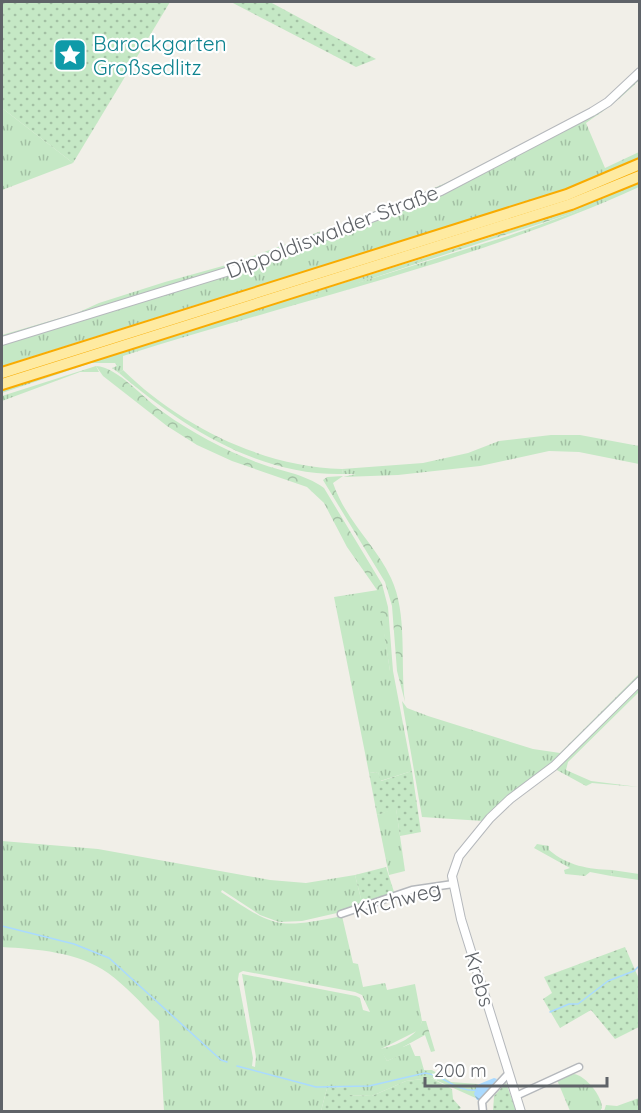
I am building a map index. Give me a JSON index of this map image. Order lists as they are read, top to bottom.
{
  "streets": {
    "street": ["Dippoldiswalder Straße", "Kirchweg", "Krebs"]
  },
  "crossings": [
    ["Kirchweg", "Krebs"]
  ],
  "places": {
    "place": ["Barockgarten Großsedlitz"]
  },
  "scale_bar": "200 m"
}
